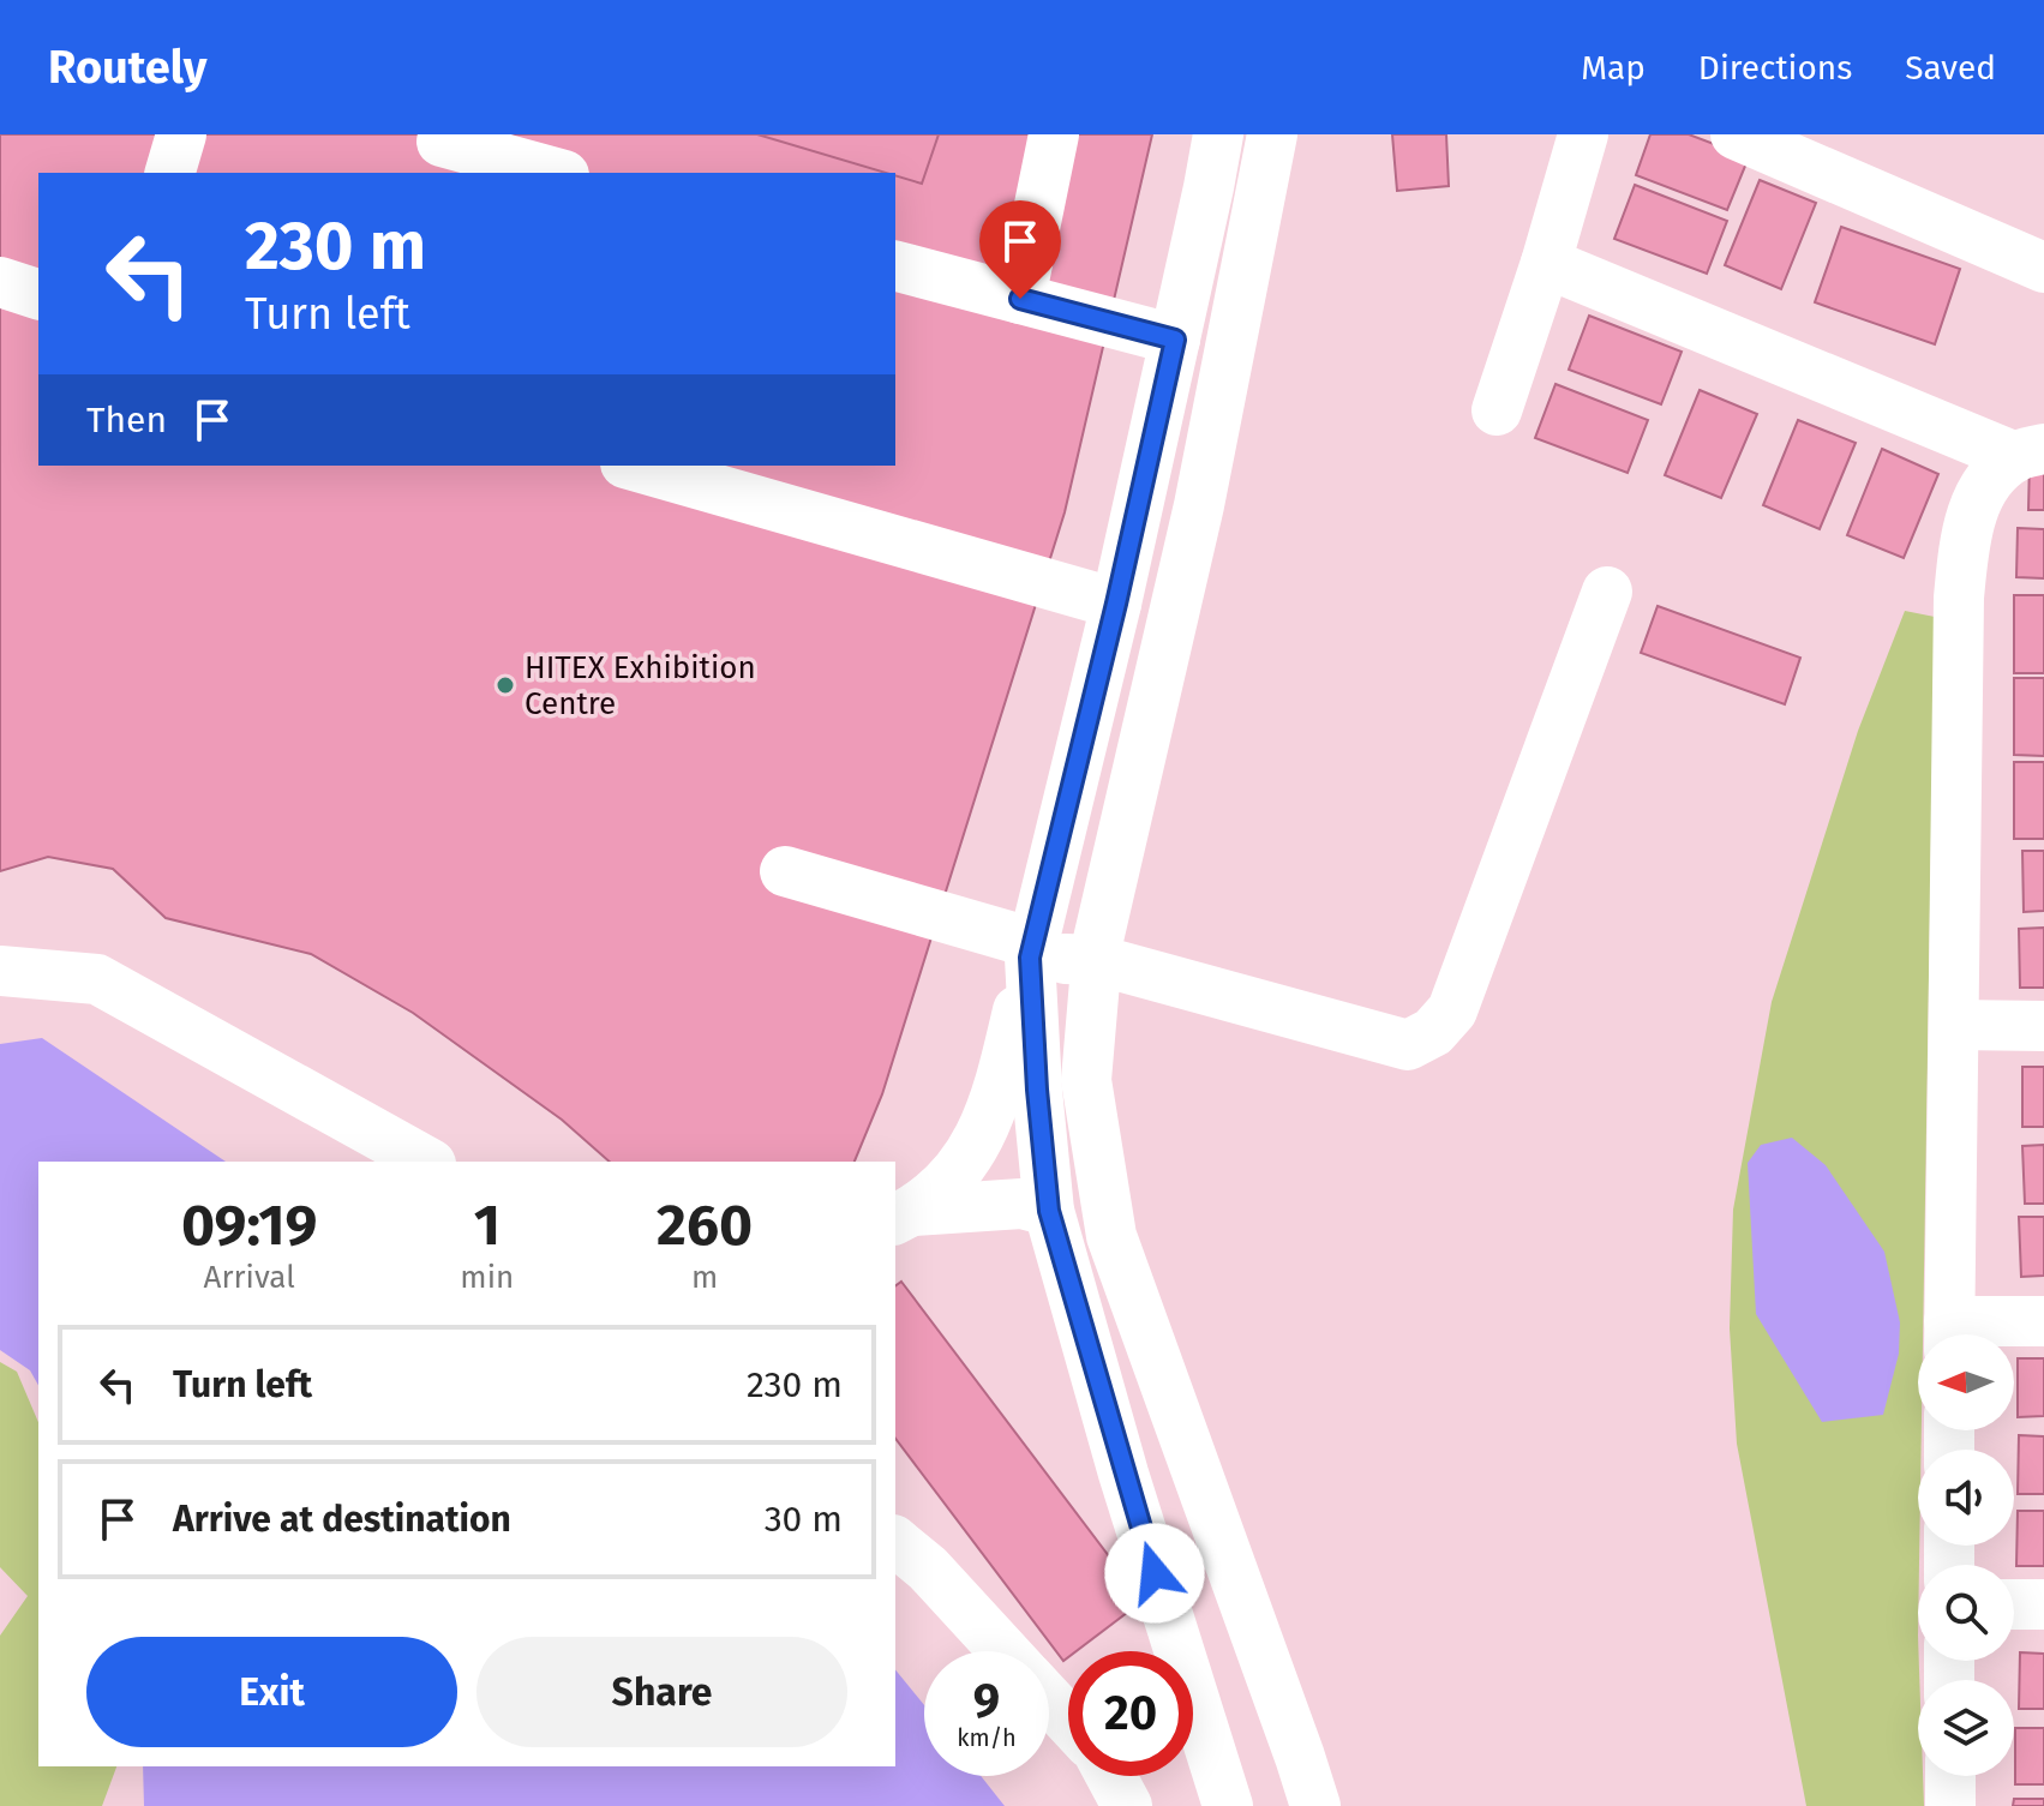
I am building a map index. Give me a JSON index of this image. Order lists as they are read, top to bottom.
{
  "places": ["HITEX Exhibition Centre"],
  "north": "left",
  "page": {
    "header": "Routely",
    "nav": ["Map", "Directions", "Saved"],
    "turn": ["230 m", "Turn left"],
    "then": "Then",
    "eta": [
      "09:19",
      "Arrival",
      "1",
      "min",
      "260",
      "m"
    ],
    "list": [
      {
        "name": "Turn left",
        "value": "230 m"
      },
      {
        "name": "Arrive at destination",
        "value": "30 m"
      }
    ],
    "buttons": ["Exit", "Share"],
    "speed": "9 km/h",
    "limit": "20"
  }
}
